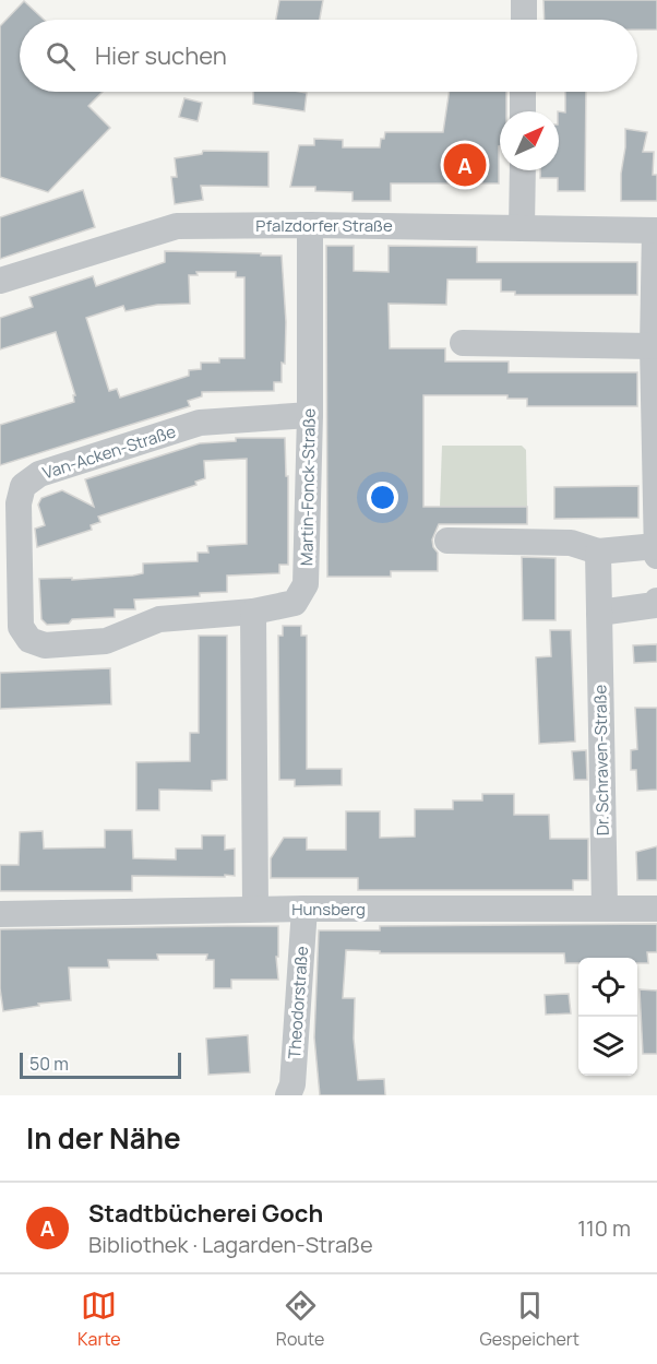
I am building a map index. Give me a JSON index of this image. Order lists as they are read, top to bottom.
{
  "streets": {
    "street": [
      "Pfalzdorfer Straße",
      "Van-Acken-Straße",
      "Martin-Fonck-Straße",
      "Dr. Schraven-Straße",
      "Hunsberg",
      "Theodorstraße"
    ]
  },
  "crossings": [
    ["Pfalzdorfer Straße", "Martin-Fonck-Straße"],
    ["Van-Acken-Straße", "Martin-Fonck-Straße"],
    ["Dr. Schraven-Straße", "Hunsberg"],
    ["Hunsberg", "Theodorstraße"]
  ],
  "scale_bar": "50 m",
  "north": "top right",
  "page": {
    "search": "Hier suchen",
    "pins": "A",
    "scale": "50 m",
    "heading": "In der Nähe",
    "list": [
      {
        "mark": "A",
        "name": "Stadtbücherei Goch",
        "note": "Bibliothek · Lagarden-Straße",
        "value": "110 m"
      }
    ],
    "nav": ["Karte", "Route", "Gespeichert"]
  }
}
